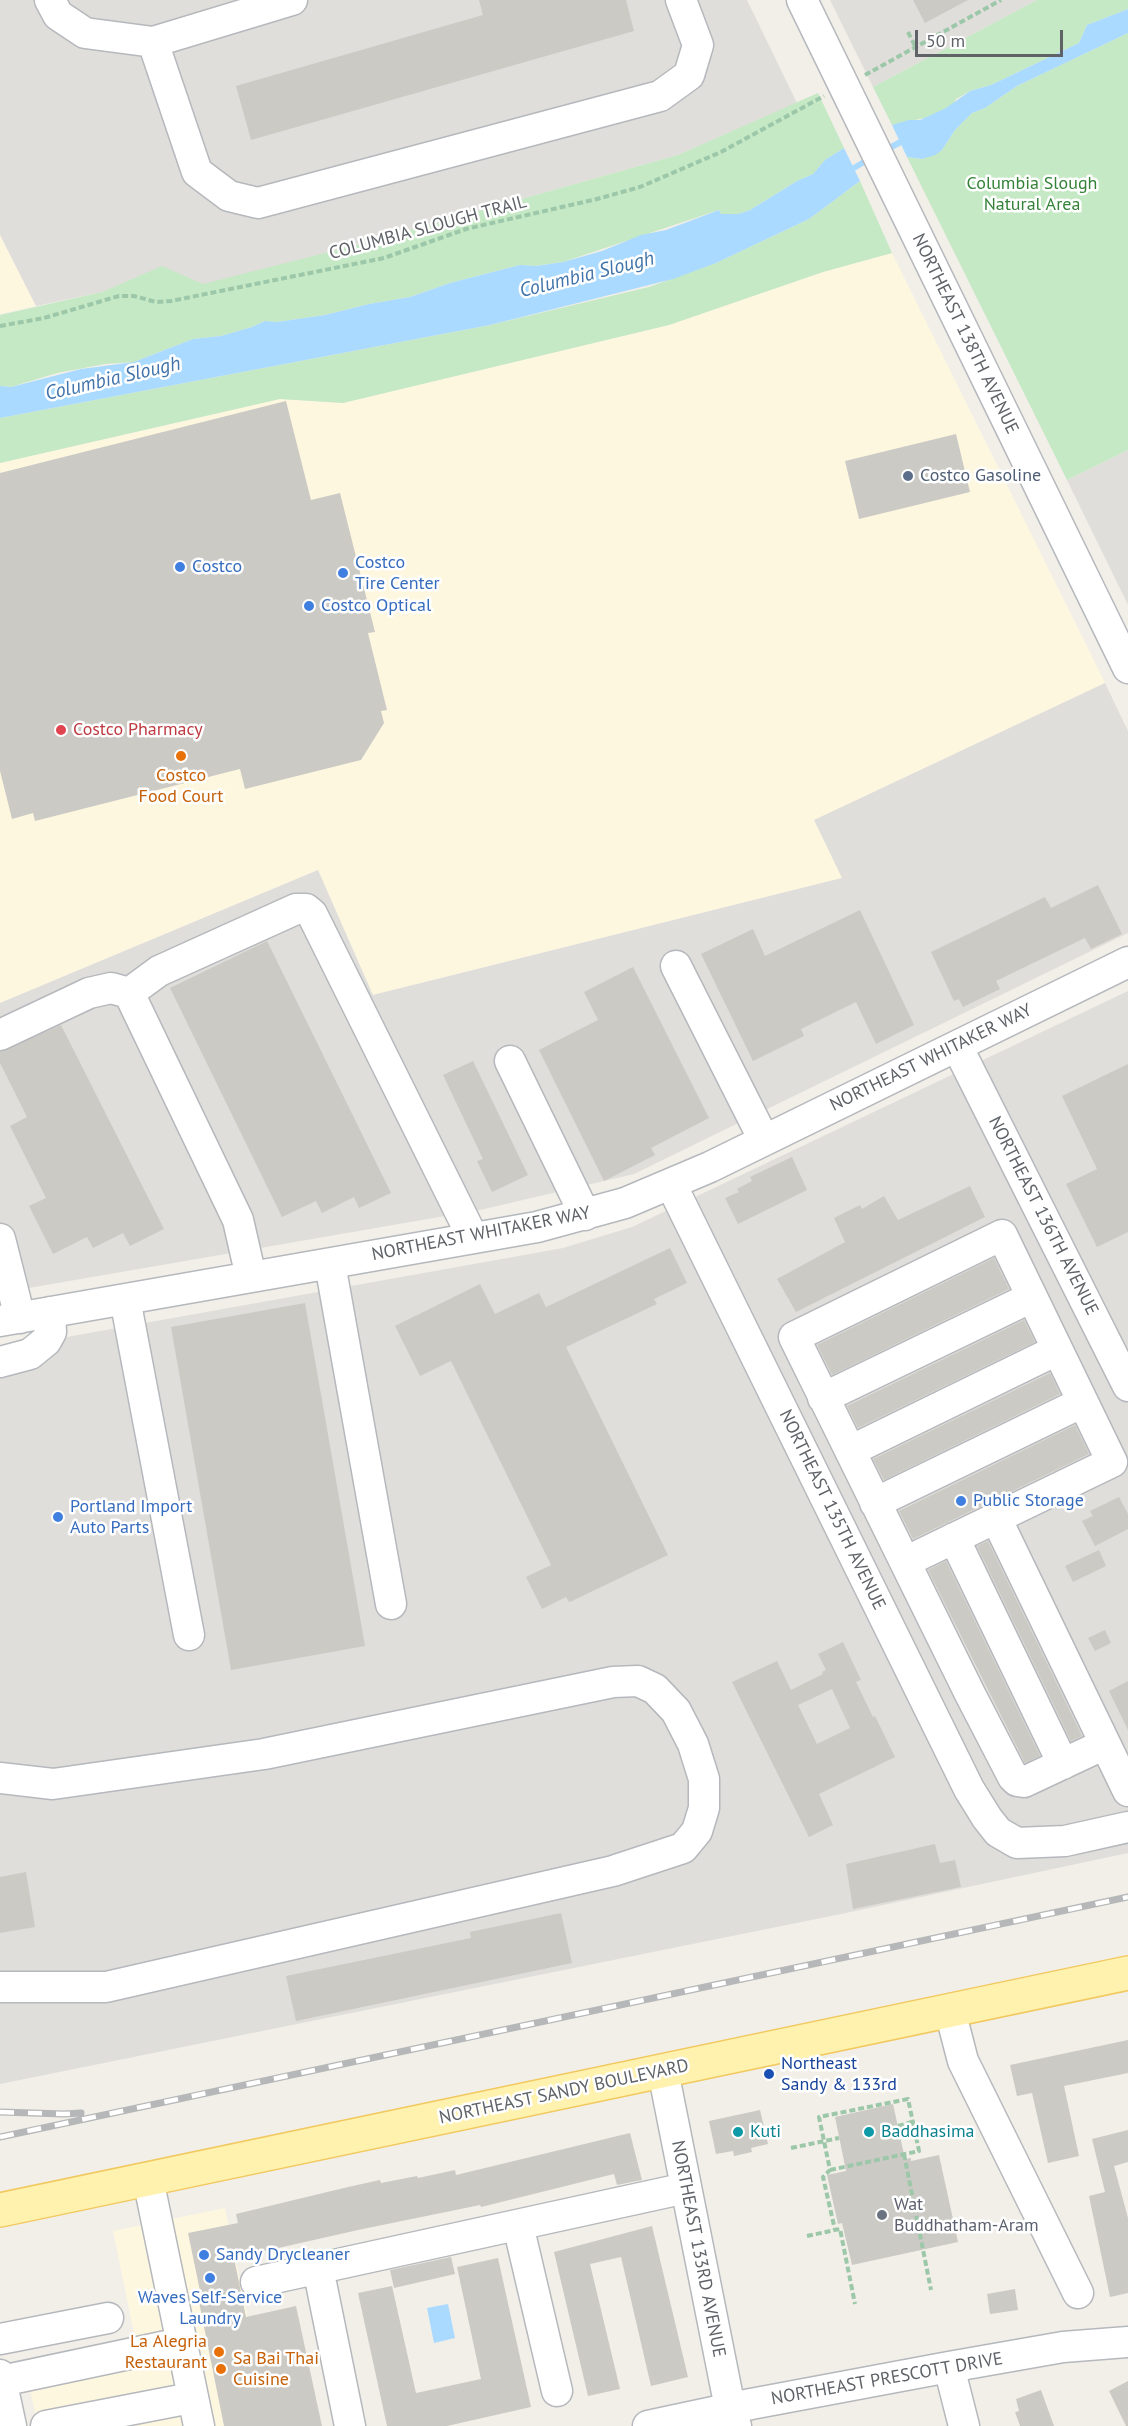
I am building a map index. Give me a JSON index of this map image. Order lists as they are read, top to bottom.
{
  "streets": {
    "main road": ["NORTHEAST SANDY BOULEVARD"],
    "street": [
      "NORTHEAST 138TH AVENUE",
      "NORTHEAST WHITAKER WAY",
      "NORTHEAST 136TH AVENUE",
      "NORTHEAST 135TH AVENUE",
      "NORTHEAST 133RD AVENUE",
      "NORTHEAST PRESCOTT DRIVE"
    ],
    "path": ["COLUMBIA SLOUGH TRAIL"]
  },
  "crossings": [
    ["COLUMBIA SLOUGH TRAIL", "NORTHEAST 138TH AVENUE"],
    ["NORTHEAST WHITAKER WAY", "NORTHEAST 136TH AVENUE"],
    ["NORTHEAST WHITAKER WAY", "NORTHEAST 135TH AVENUE"],
    ["NORTHEAST SANDY BOULEVARD", "NORTHEAST 133RD AVENUE"],
    ["NORTHEAST 133RD AVENUE", "NORTHEAST PRESCOTT DRIVE"]
  ],
  "water": ["Columbia Slough"],
  "parks": ["Columbia Slough Natural Area"],
  "places": [
    "Costco Gasoline",
    "Costco",
    "Costco Tire Center",
    "Costco Optical",
    "Costco Pharmacy",
    "Costco Food Court",
    "Public Storage",
    "Portland Import Auto Parts",
    "Northeast Sandy & 133rd",
    "Kuti",
    "Baddhasima",
    "Wat Buddhatham-Aram",
    "Sandy Drycleaner",
    "Waves Self-Service Laundry",
    "La Alegria Restaurant",
    "Sa Bai Thai Cuisine"
  ],
  "scale_bar": "50 m"
}
